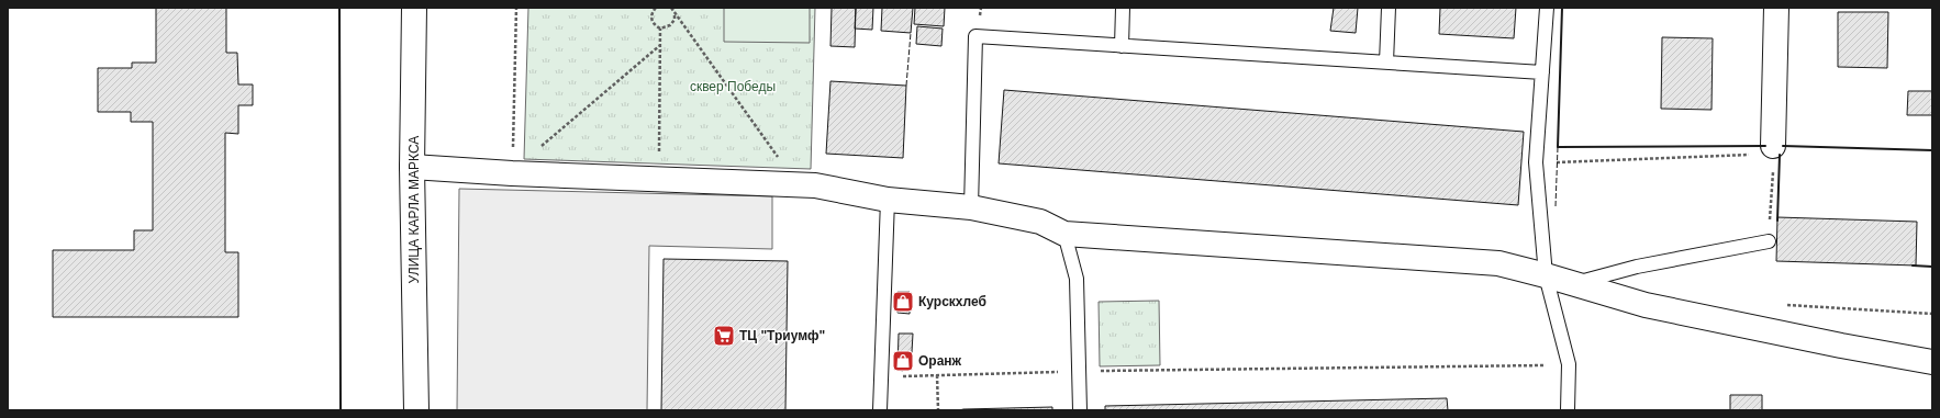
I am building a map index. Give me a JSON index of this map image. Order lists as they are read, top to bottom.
{
  "streets": {
    "street": ["УЛИЦА КАРЛА МАРКСА"]
  },
  "parks": ["сквер Победы"],
  "places": {
    "shop": ["Курскхлеб", "Оранж"],
    "supermarket": ["ТЦ \"Триумф\""]
  }
}
